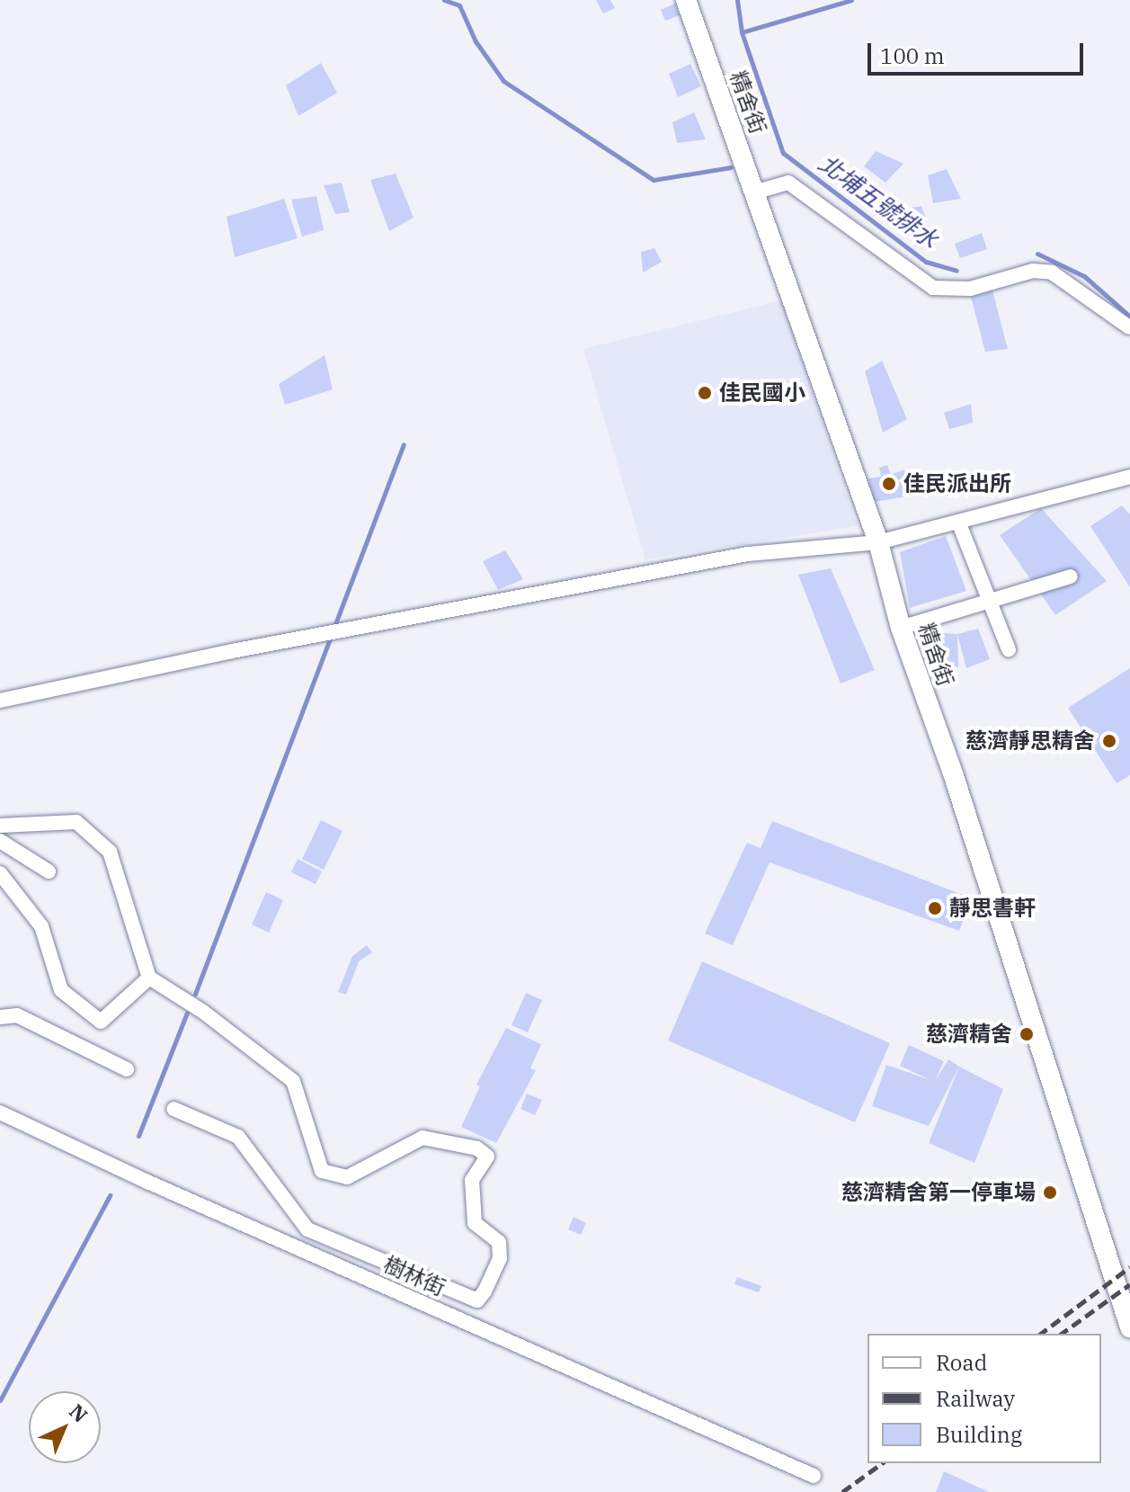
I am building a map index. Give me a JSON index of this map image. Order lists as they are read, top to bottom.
{
  "streets": {
    "street": ["精舍街", "樹林街"]
  },
  "water": ["北埔五號排水"],
  "places": [
    "佳民國小",
    "佳民派出所",
    "慈濟靜思精舍",
    "靜思書軒",
    "慈濟精舍",
    "慈濟精舍第一停車場"
  ],
  "legend": ["Road", "Railway", "Building"],
  "scale_bar": "100 m",
  "north": "top right"
}
